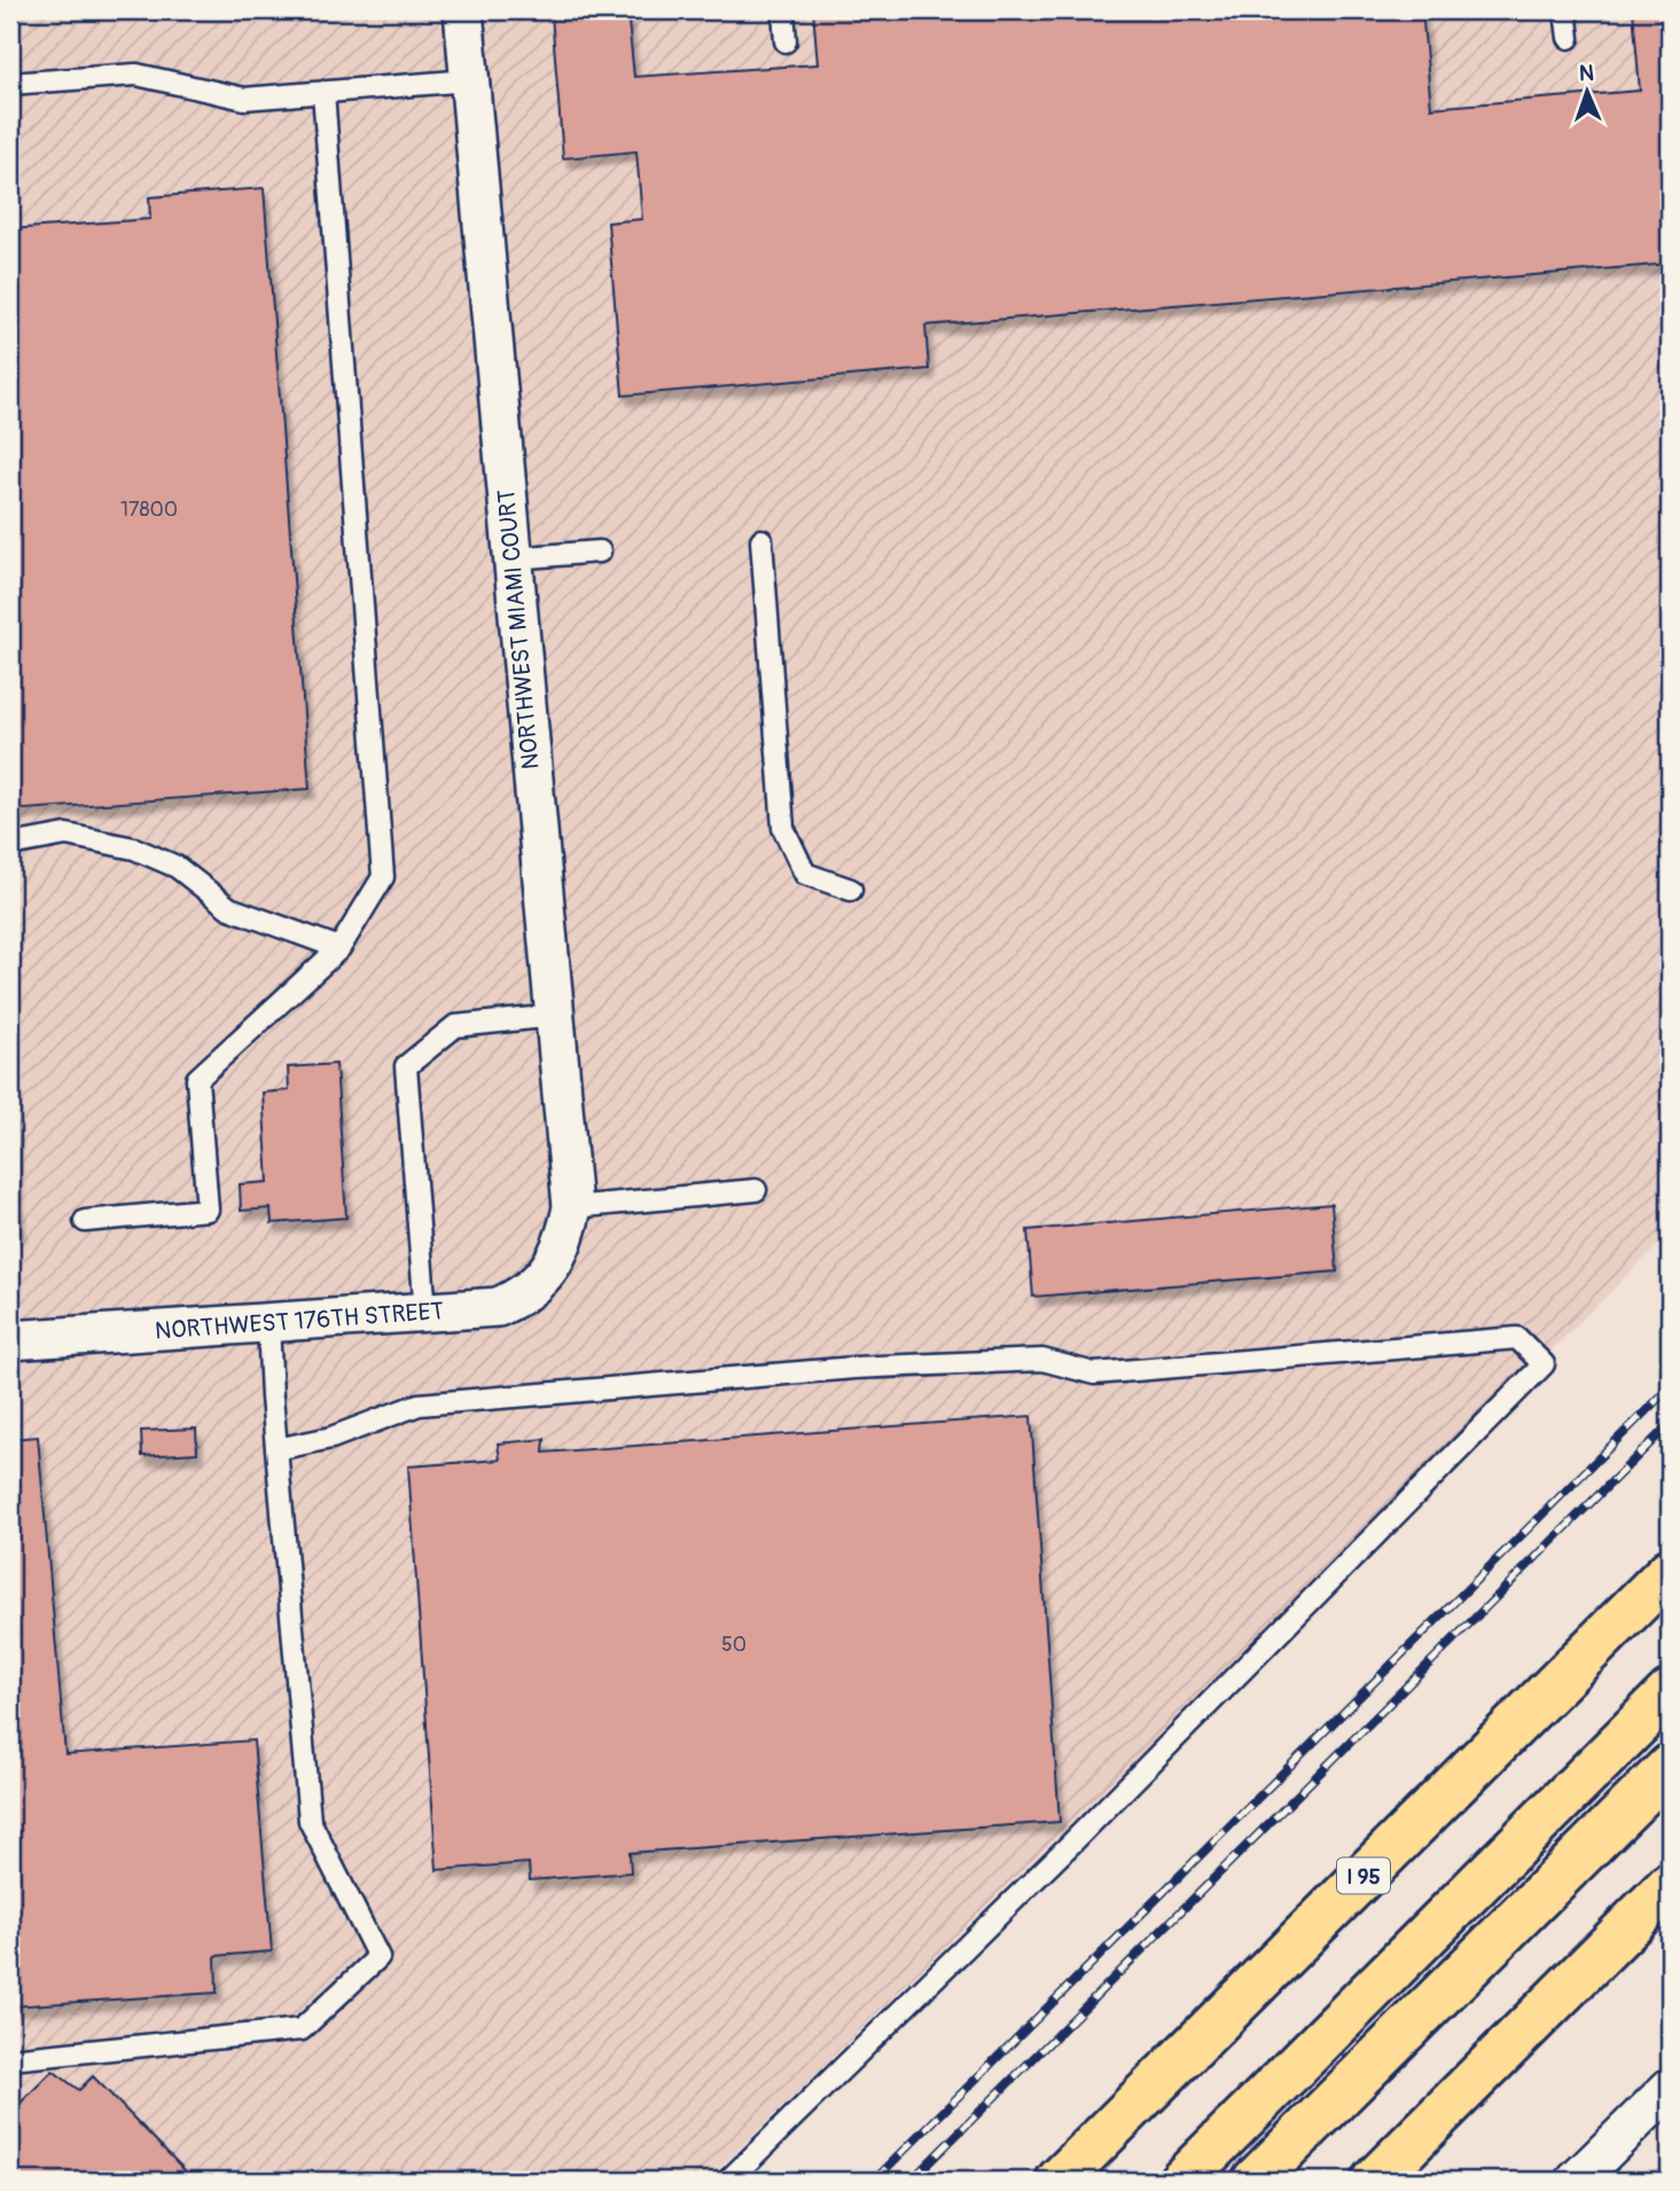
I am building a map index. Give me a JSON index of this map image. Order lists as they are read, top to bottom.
{
  "streets": {
    "highway": ["I 95"],
    "street": ["NORTHWEST MIAMI COURT", "NORTHWEST 176TH STREET"]
  },
  "crossings": [
    ["NORTHWEST MIAMI COURT", "NORTHWEST 176TH STREET"]
  ],
  "house_numbers": ["17800", "50"],
  "north": "top"
}
